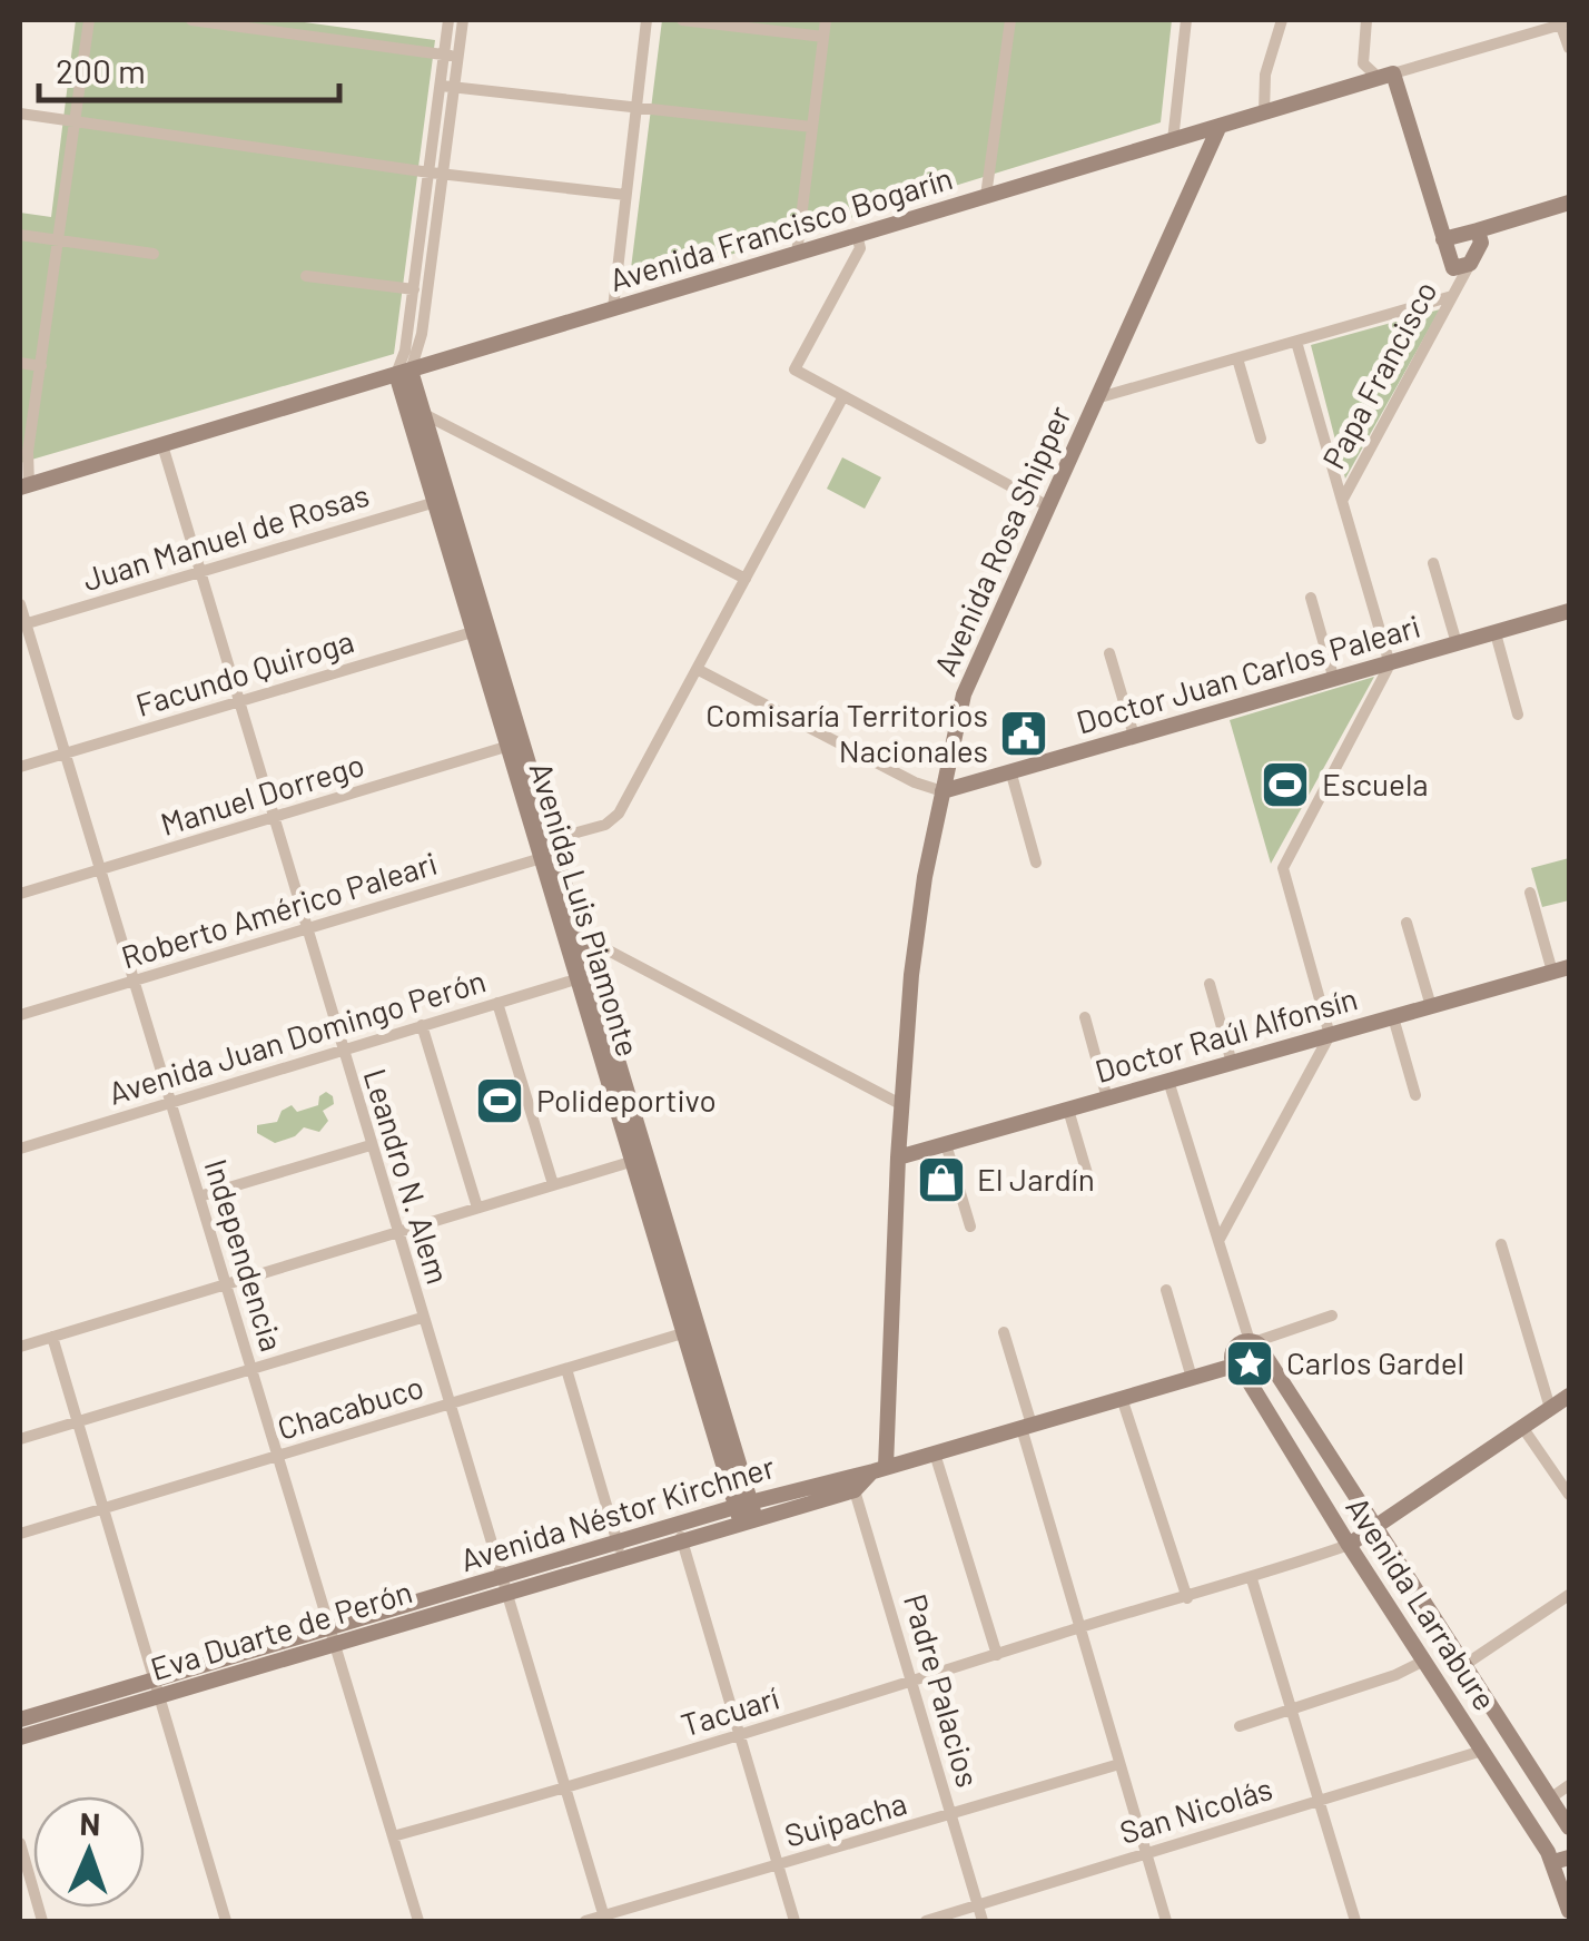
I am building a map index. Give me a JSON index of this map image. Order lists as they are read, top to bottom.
{
  "streets": {
    "street": [
      "Avenida Francisco Bogarín",
      "Papa Francisco",
      "Juan Manuel de Rosas",
      "Avenida Rosa Shipper",
      "Facundo Quiroga",
      "Doctor Juan Carlos Paleari",
      "Manuel Dorrego",
      "Avenida Luis Piamonte",
      "Roberto Américo Paleari",
      "Doctor Raúl Alfonsín",
      "Avenida Juan Domingo Perón",
      "Leandro N. Alem",
      "Independencia",
      "Chacabuco",
      "Avenida Larrabure",
      "Eva Duarte de Perón",
      "Padre Palacios",
      "Tacuarí",
      "San Nicolás",
      "Suipacha"
    ]
  },
  "crossings": [
    ["Avenida Francisco Bogarín", "Avenida Rosa Shipper"],
    ["Avenida Francisco Bogarín", "Avenida Luis Piamonte"],
    ["Avenida Francisco Bogarín", "Leandro N. Alem"],
    ["Papa Francisco", "Doctor Juan Carlos Paleari"],
    ["Juan Manuel de Rosas", "Avenida Luis Piamonte"],
    ["Juan Manuel de Rosas", "Leandro N. Alem"],
    ["Juan Manuel de Rosas", "Independencia"],
    ["Avenida Rosa Shipper", "Doctor Juan Carlos Paleari"],
    ["Avenida Rosa Shipper", "Doctor Raúl Alfonsín"],
    ["Avenida Rosa Shipper", "Eva Duarte de Perón"],
    ["Facundo Quiroga", "Avenida Luis Piamonte"],
    ["Facundo Quiroga", "Leandro N. Alem"],
    ["Facundo Quiroga", "Independencia"],
    ["Manuel Dorrego", "Avenida Luis Piamonte"],
    ["Manuel Dorrego", "Leandro N. Alem"],
    ["Manuel Dorrego", "Independencia"],
    ["Avenida Luis Piamonte", "Roberto Américo Paleari"],
    ["Avenida Luis Piamonte", "Avenida Juan Domingo Perón"],
    ["Avenida Luis Piamonte", "Chacabuco"],
    ["Avenida Luis Piamonte", "Eva Duarte de Perón"],
    ["Roberto Américo Paleari", "Leandro N. Alem"],
    ["Roberto Américo Paleari", "Independencia"],
    ["Avenida Juan Domingo Perón", "Leandro N. Alem"],
    ["Avenida Juan Domingo Perón", "Independencia"],
    ["Leandro N. Alem", "Chacabuco"],
    ["Leandro N. Alem", "Eva Duarte de Perón"],
    ["Leandro N. Alem", "Tacuarí"],
    ["Leandro N. Alem", "Suipacha"],
    ["Independencia", "Chacabuco"],
    ["Independencia", "Eva Duarte de Perón"],
    ["Independencia", "Tacuarí"],
    ["Avenida Larrabure", "Tacuarí"],
    ["Avenida Larrabure", "San Nicolás"],
    ["Eva Duarte de Perón", "Padre Palacios"],
    ["Padre Palacios", "Tacuarí"],
    ["Padre Palacios", "San Nicolás"],
    ["Padre Palacios", "Suipacha"]
  ],
  "places": {
    "public building": ["Comisaría Territorios Nacionales"],
    "sports": ["Escuela", "Polideportivo"],
    "shop": ["El Jardín"],
    "place": ["Carlos Gardel"]
  },
  "scale_bar": "200 m",
  "north": "top"
}
